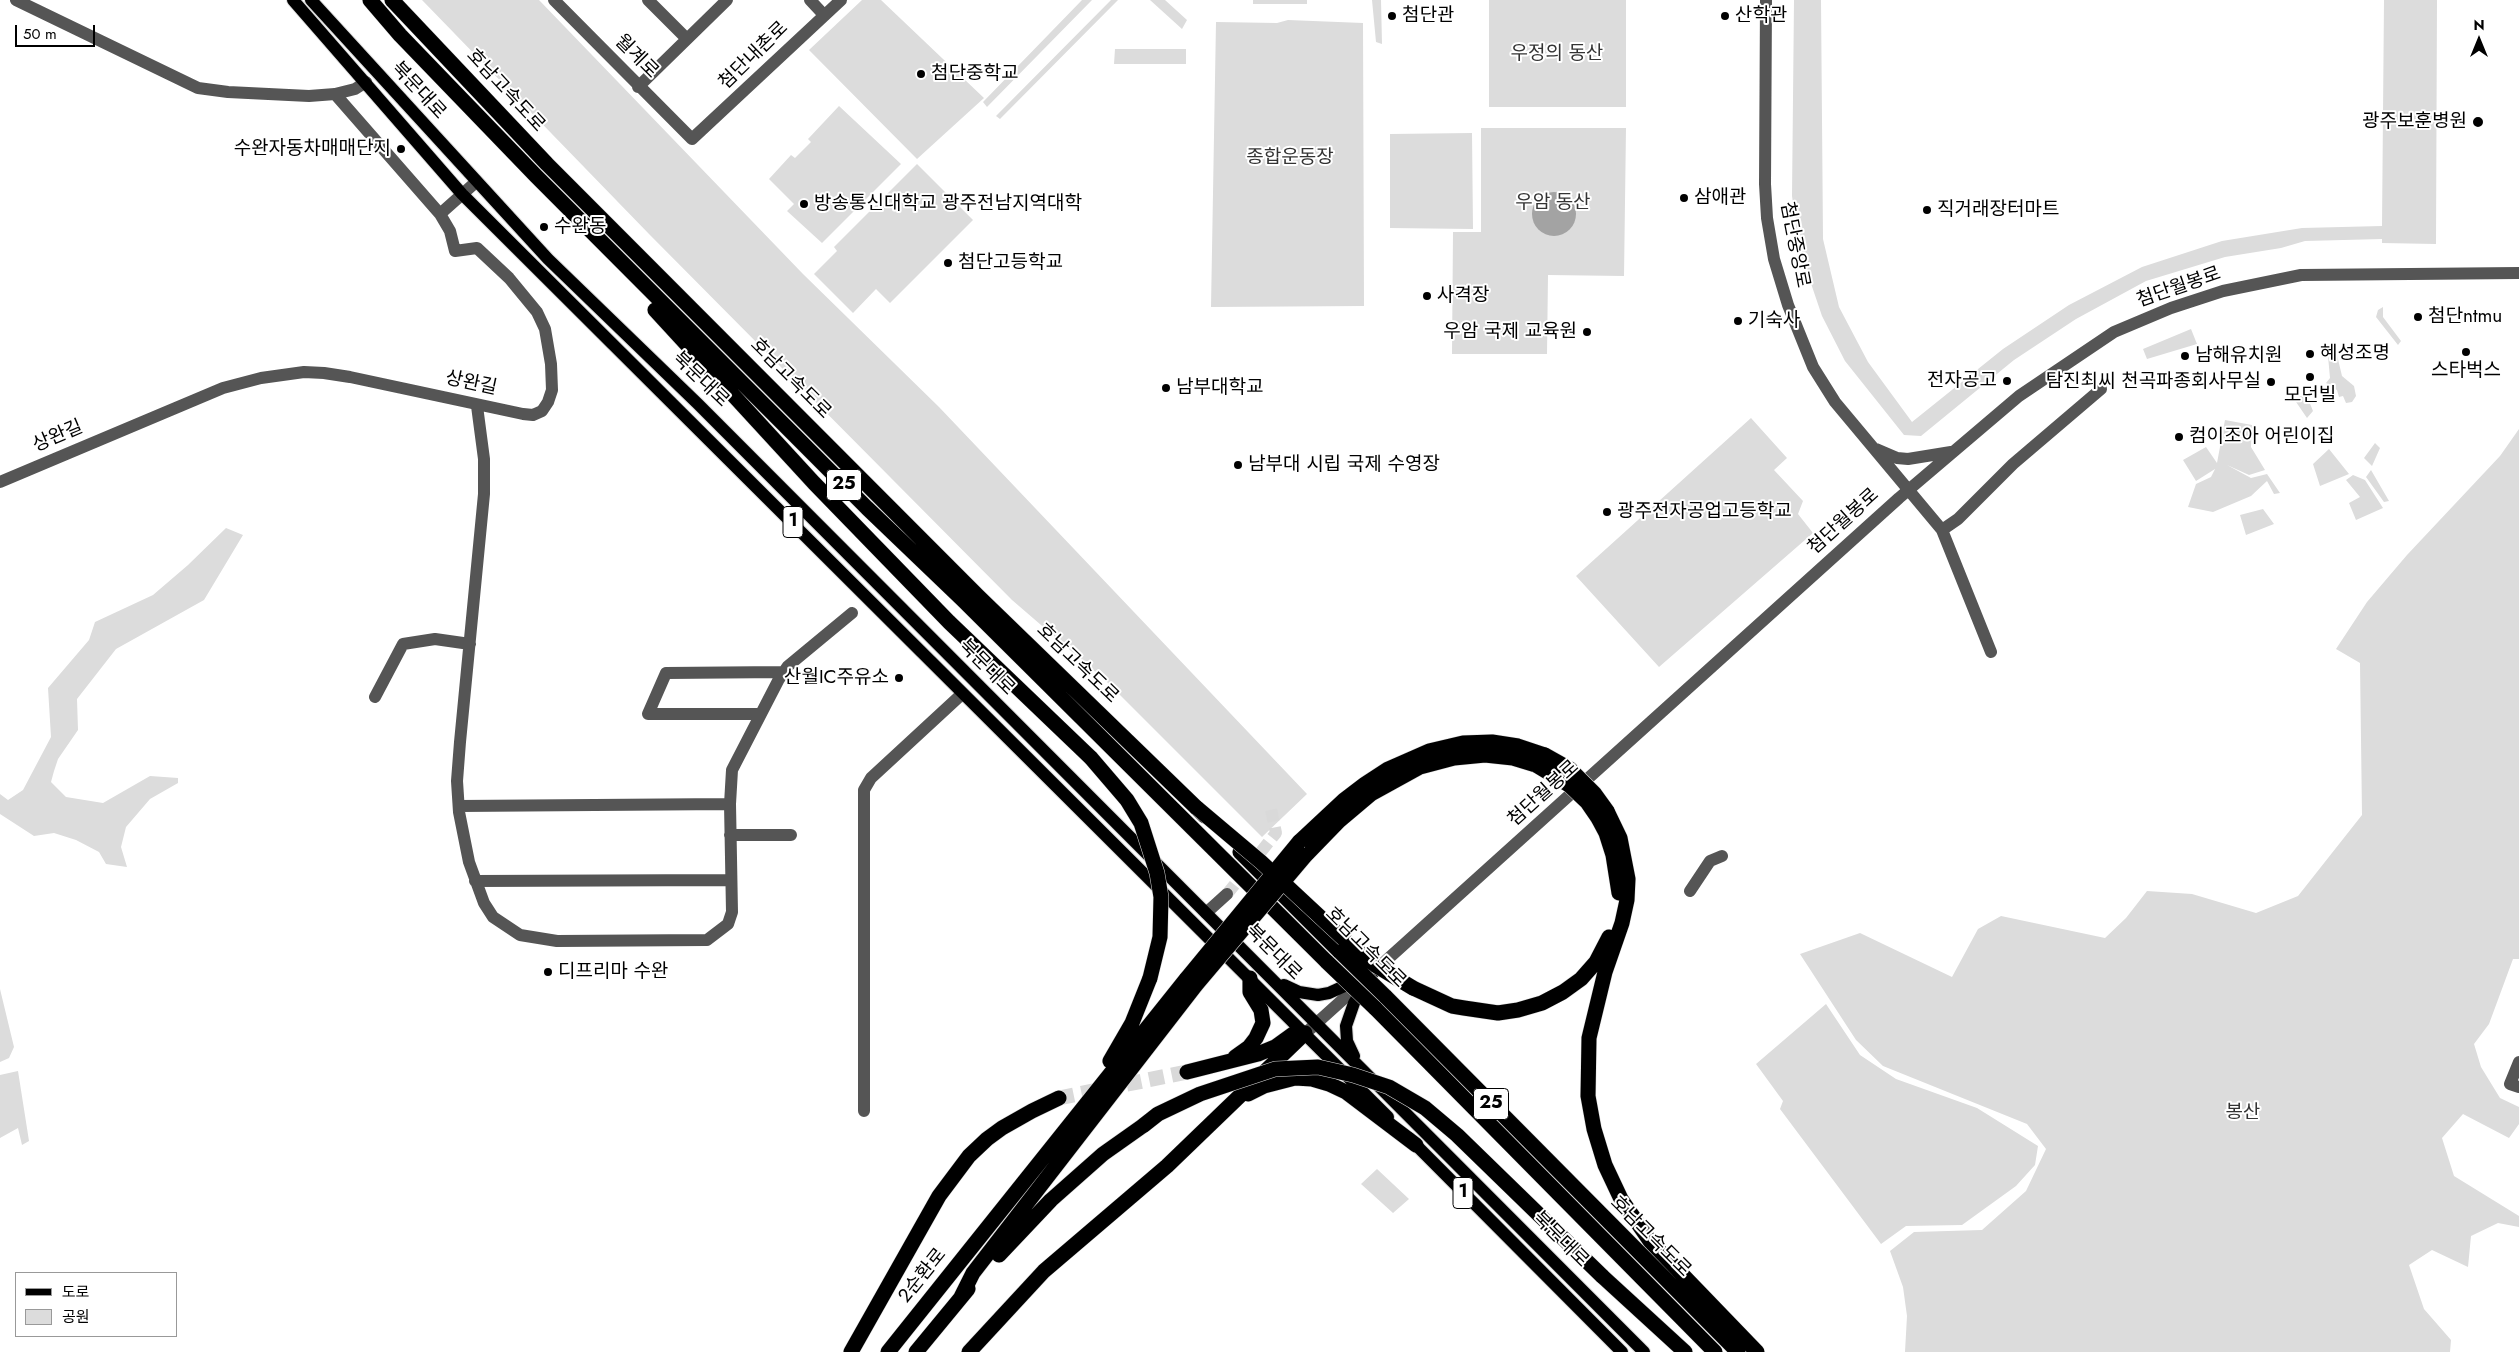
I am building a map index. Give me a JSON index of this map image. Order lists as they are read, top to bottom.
{
  "streets": {
    "highway": ["호남고속도로", "25", "2순환로"],
    "main road": ["북문대로", "1"],
    "street": [
      "첨단내촌로",
      "월계로",
      "첨단중앙로",
      "첨단월봉로",
      "상완길"
    ]
  },
  "crossings": [
    ["첨단내촌로", "월계로"],
    ["북문대로", "첨단월봉로"],
    ["첨단중앙로", "첨단월봉로"]
  ],
  "parks": [
    "우정의 동산",
    "종합운동장",
    "우암 동산",
    "봉산"
  ],
  "places": [
    "첨단관",
    "산학관",
    "첨단중학교",
    "광주보훈병원",
    "수완자동차매매단지",
    "삼애관",
    "방송통신대학교 광주전남지역대학",
    "직거래장터마트",
    "수완동",
    "첨단고등학교",
    "사격장",
    "첨단ntmu",
    "기숙사",
    "우암 국제 교육원",
    "스타벅스",
    "혜성조명",
    "남해유치원",
    "모던빌",
    "전자공고",
    "탐진최씨 천곡파종회사무실",
    "남부대학교",
    "컴이조아 어린이집",
    "남부대 시립 국제 수영장",
    "광주전자공업고등학교",
    "산월IC주유소",
    "디프리마 수완"
  ],
  "legend": ["도로", "공원"],
  "scale_bar": "50 m",
  "north": "top"
}
